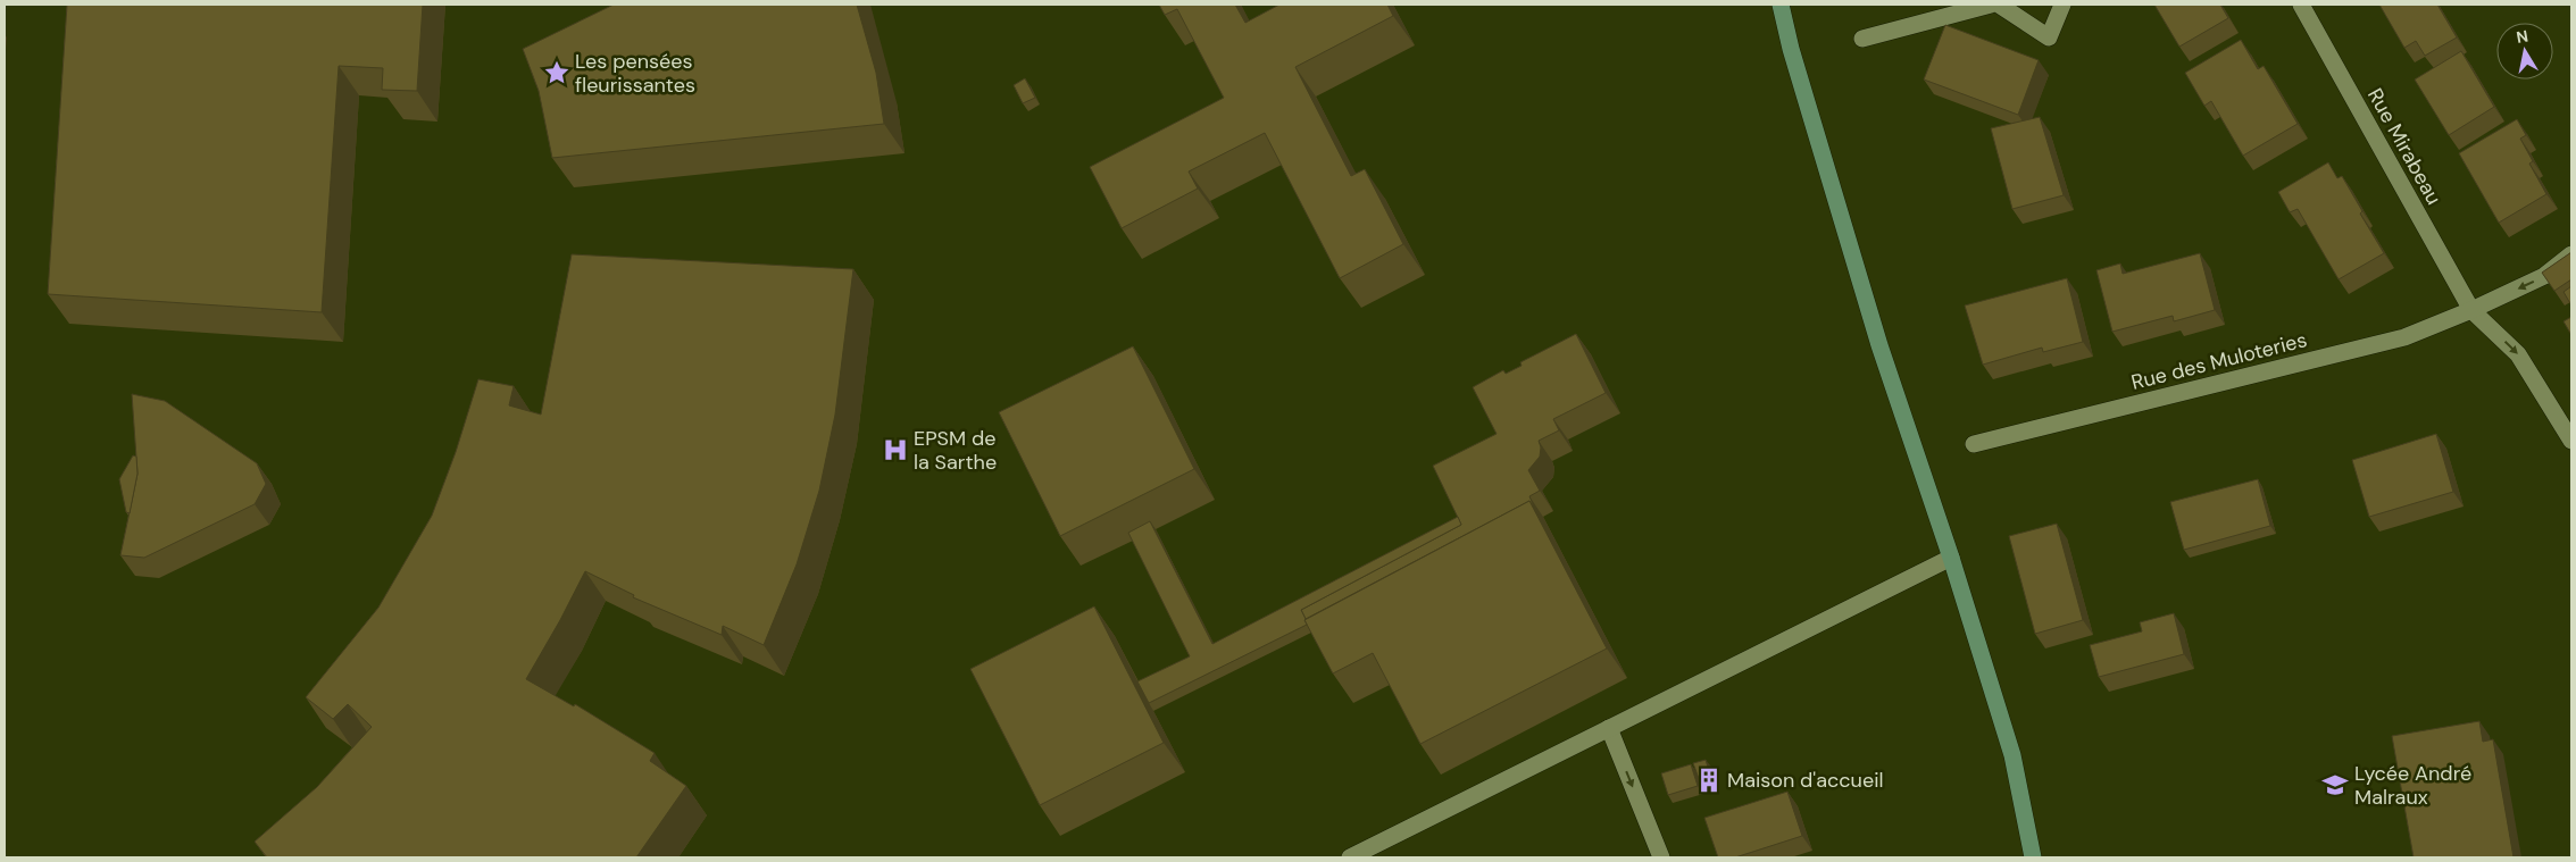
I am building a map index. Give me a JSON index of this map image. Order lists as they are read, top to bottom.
{
  "streets": {
    "street": ["Rue Mirabeau", "Rue des Muloteries"]
  },
  "crossings": [
    ["Rue Mirabeau", "Rue des Muloteries"]
  ],
  "places": {
    "place": ["Les pensées fleurissantes"],
    "hospital": ["EPSM de la Sarthe"],
    "building": ["Maison d'accueil"],
    "school or university": ["Lycée André Malraux"]
  },
  "north": "top"
}
